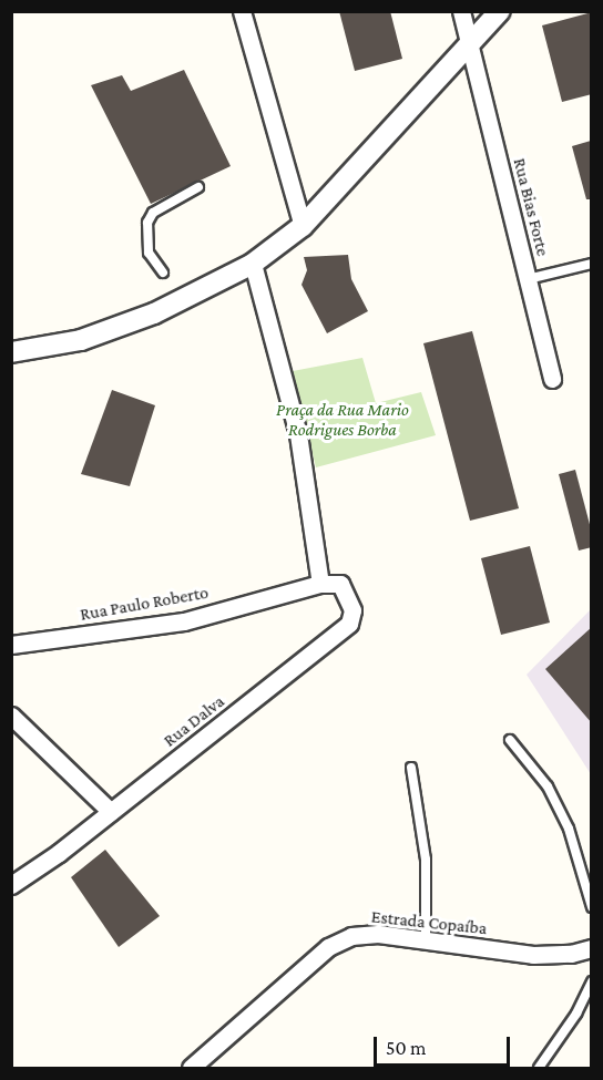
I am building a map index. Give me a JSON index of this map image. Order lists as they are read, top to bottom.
{
  "streets": {
    "street": [
      "Rua Bias Forte",
      "Rua Paulo Roberto",
      "Rua Dalva",
      "Estrada Copaíba"
    ]
  },
  "crossings": [
    ["Rua Paulo Roberto", "Rua Dalva"]
  ],
  "parks": ["Praça da Rua Mario Rodrigues Borba"],
  "scale_bar": "50 m"
}
